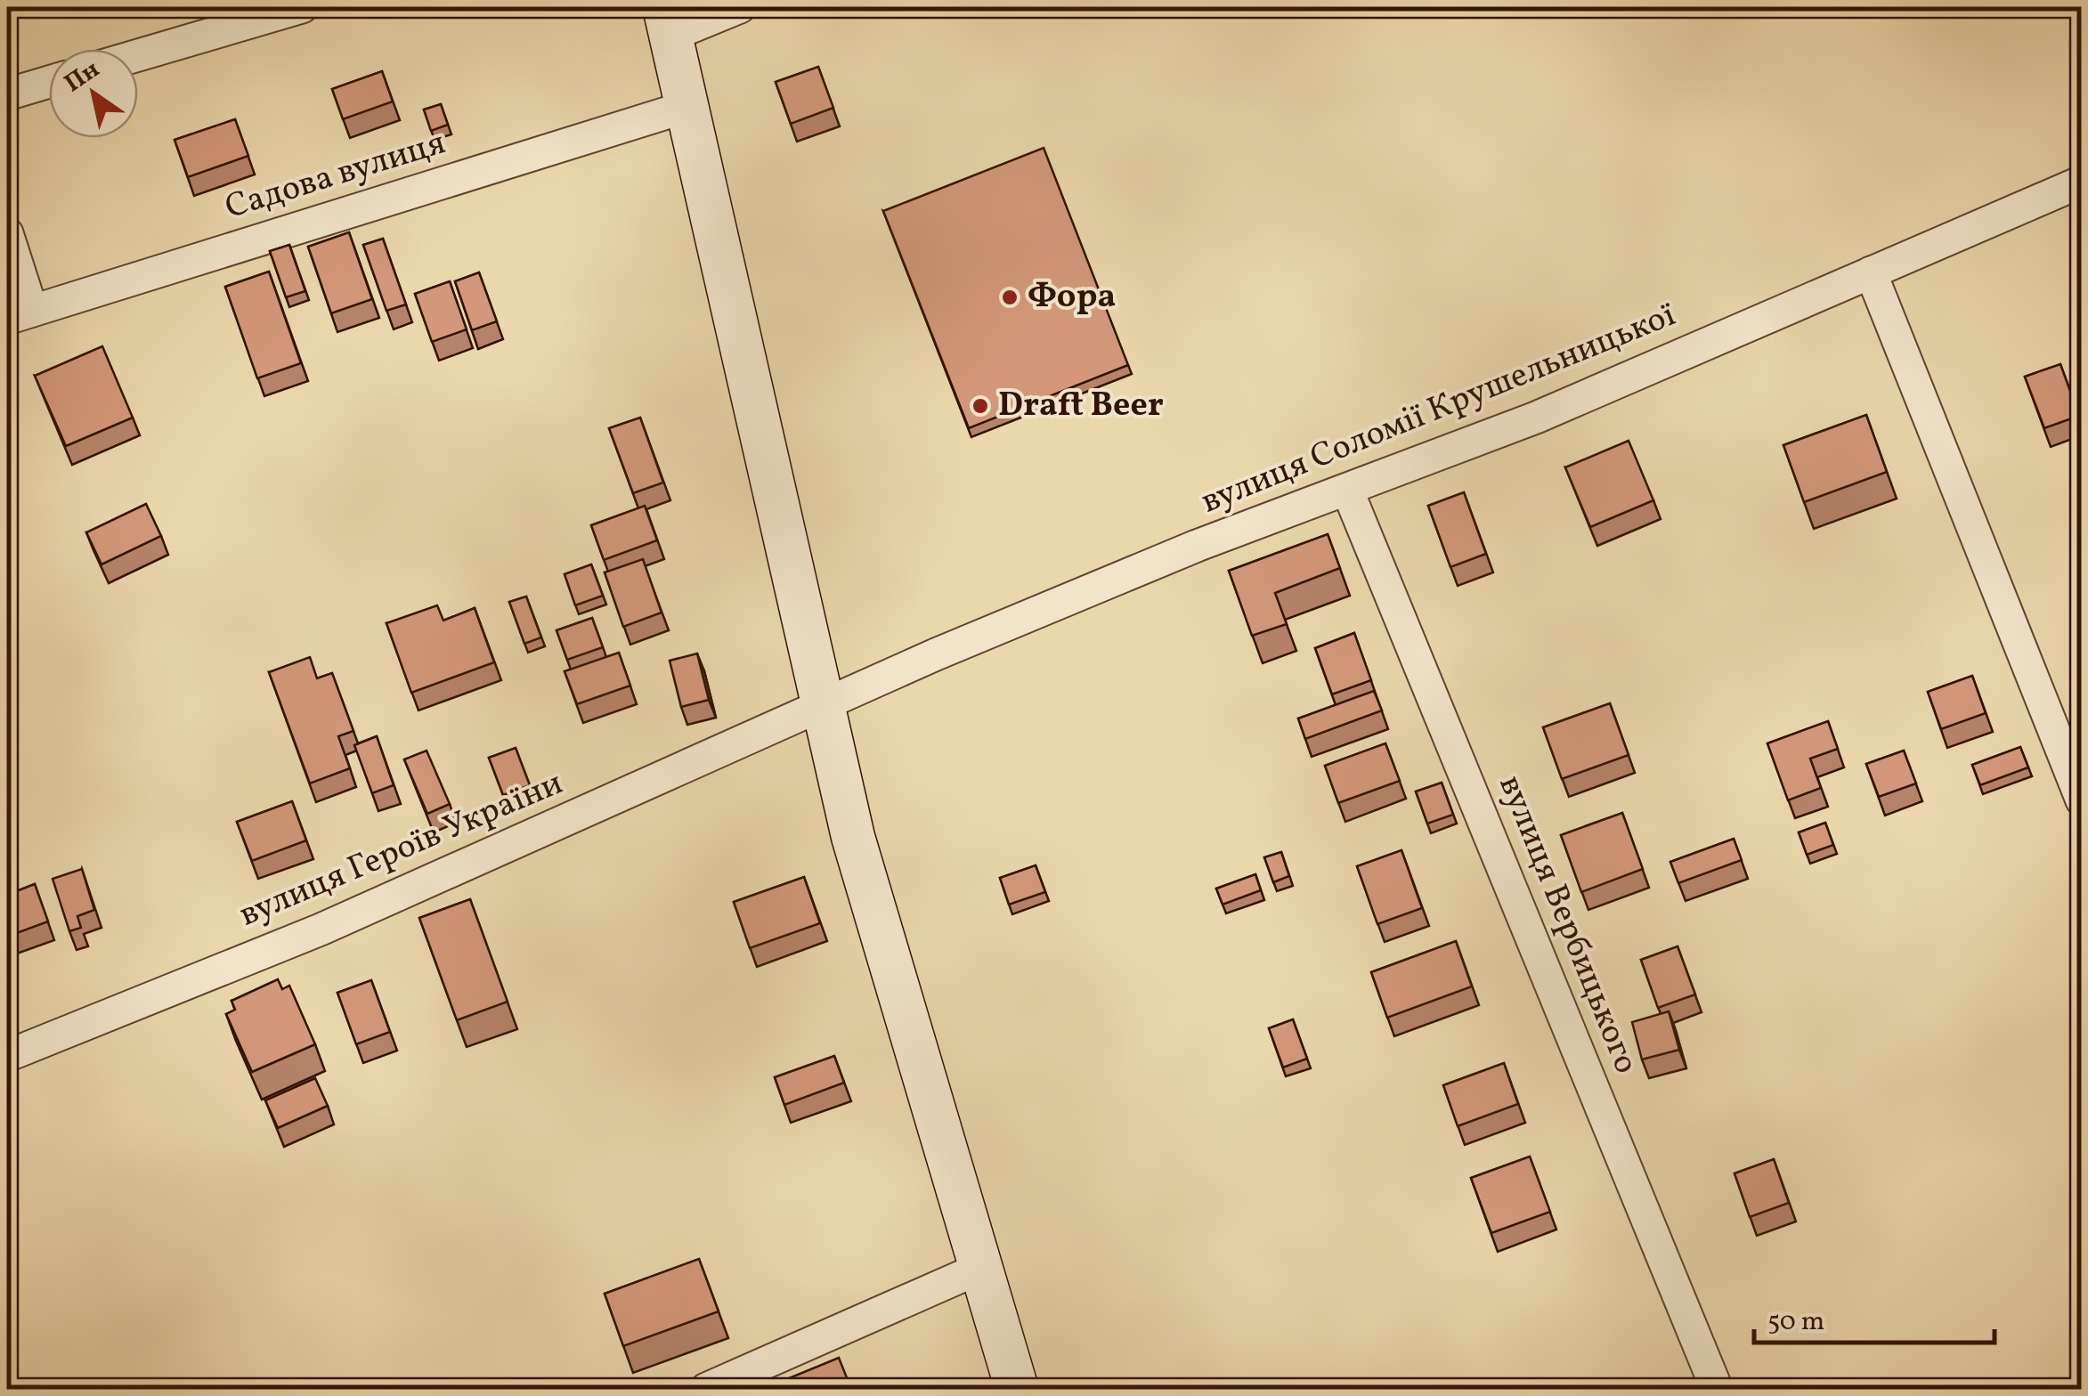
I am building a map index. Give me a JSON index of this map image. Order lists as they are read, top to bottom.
{
  "streets": {
    "street": [
      "Садова вулиця",
      "вулиця Соломії Крушельницької",
      "вулиця Героїв України",
      "вулиця Вербицького"
    ]
  },
  "crossings": [
    ["вулиця Соломії Крушельницької", "вулиця Героїв України"],
    ["вулиця Соломії Крушельницької", "вулиця Вербицького"]
  ],
  "places": ["Фора", "Draft Beer"],
  "scale_bar": "50 m",
  "north": "top left"
}
